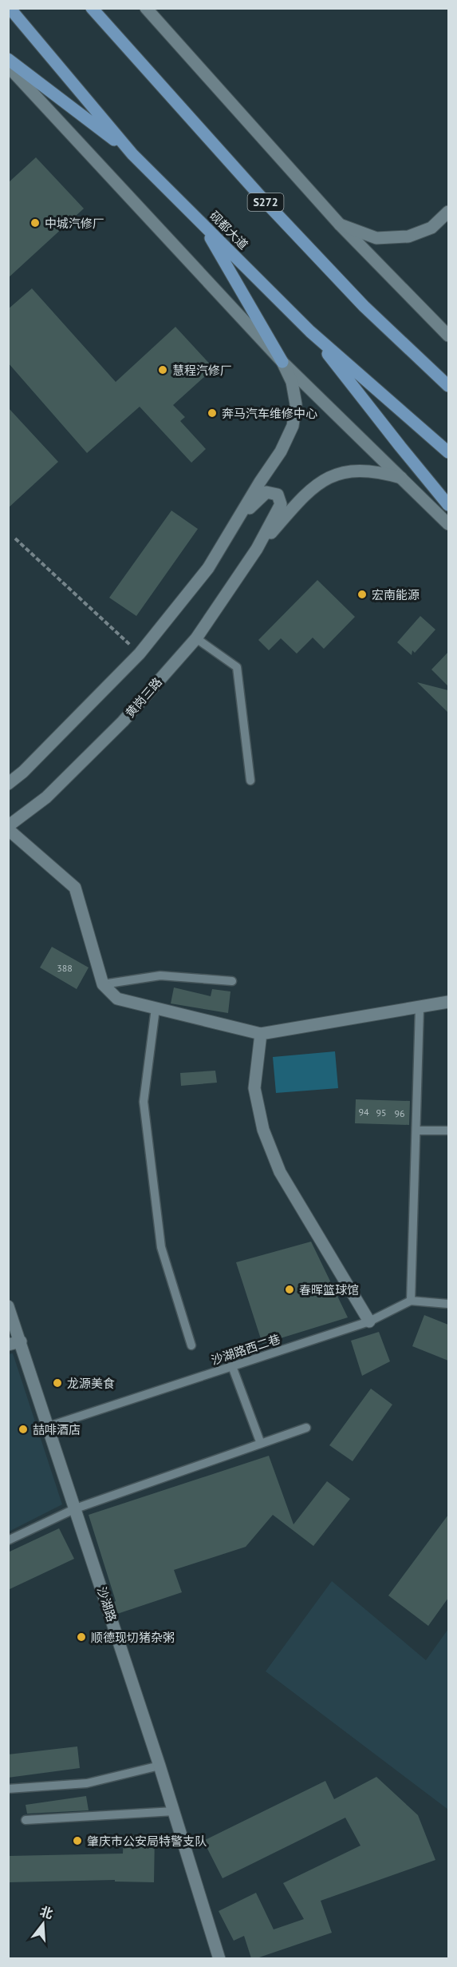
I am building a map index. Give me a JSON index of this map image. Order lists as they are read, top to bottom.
{
  "streets": {
    "main road": ["S272", "砚都大道"],
    "street": ["黄岗三路", "沙湖路"],
    "lane": ["沙湖路西二巷"]
  },
  "crossings": [
    ["沙湖路西二巷", "沙湖路"]
  ],
  "places": [
    "中城汽修厂",
    "慧程汽修厂",
    "奔马汽车维修中心",
    "宏南能源",
    "春晖篮球馆",
    "龙源美食",
    "喆啡酒店",
    "顺德现切猪杂粥",
    "肇庆市公安局特警支队"
  ],
  "house_numbers": [
    "388",
    "94",
    "95",
    "96"
  ],
  "north": "top"
}
